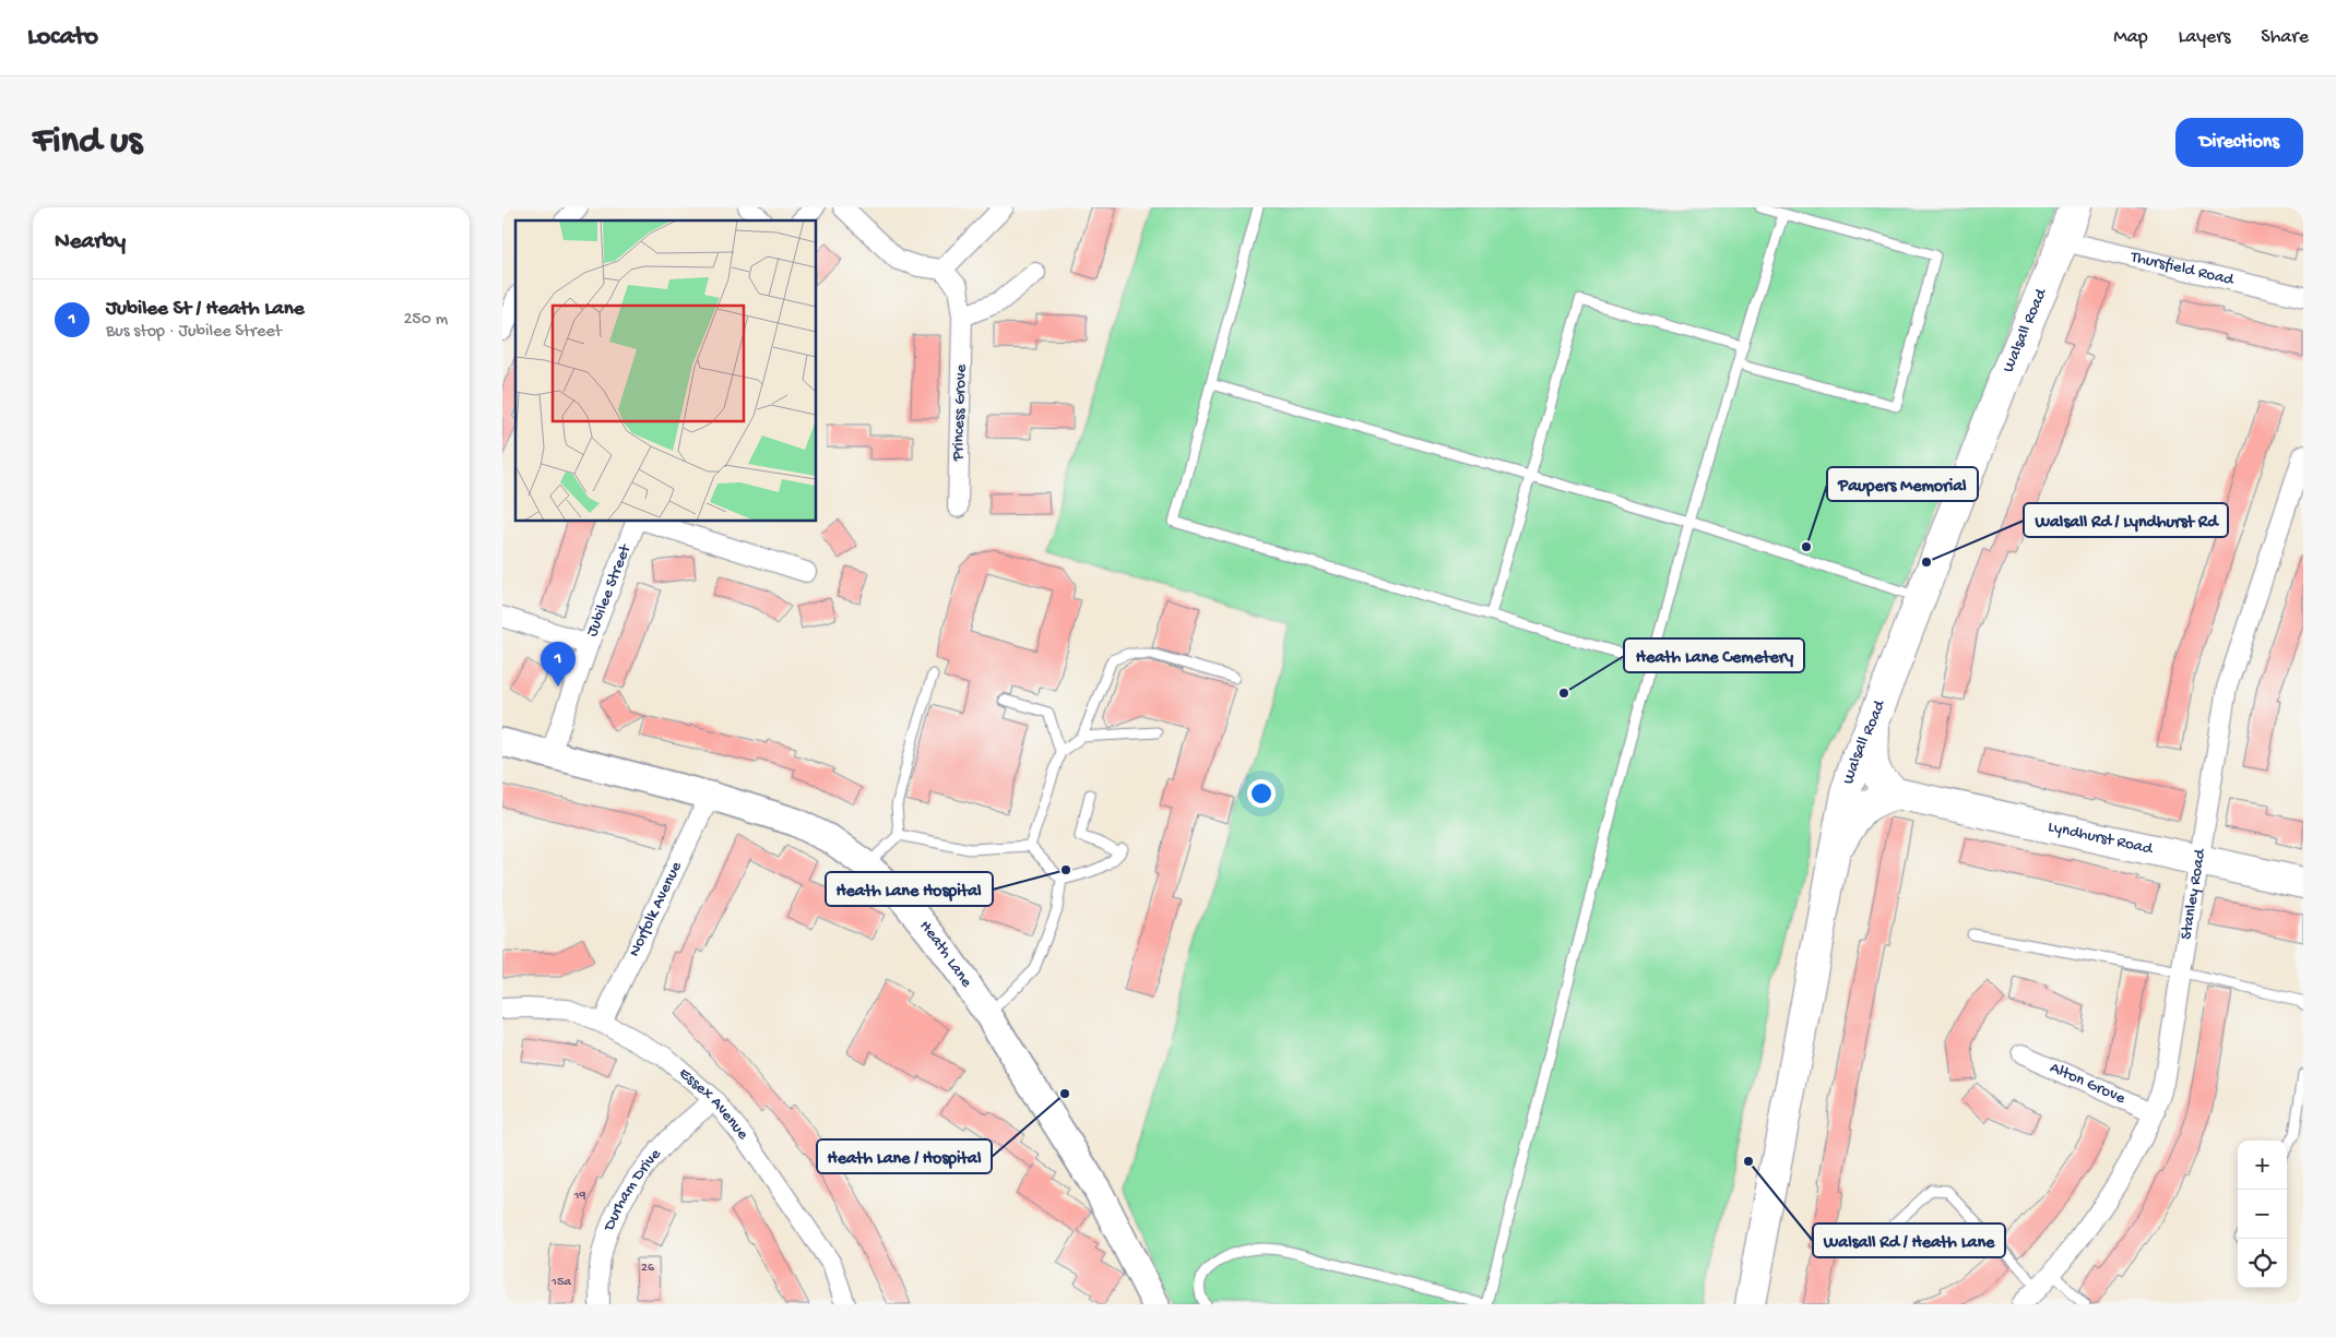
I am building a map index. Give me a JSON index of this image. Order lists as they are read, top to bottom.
{
  "streets": {
    "main road": ["Walsall Road", "Lyndhurst Road"],
    "street": [
      "Thursfield Road",
      "Princess Grove",
      "Jubilee Street",
      "Stanley Road",
      "Norfolk Avenue",
      "Heath Lane",
      "Alton Grove",
      "Essex Avenue",
      "Durham Drive"
    ]
  },
  "crossings": [
    ["Thursfield Road", "Walsall Road"],
    ["Walsall Road", "Lyndhurst Road"],
    ["Jubilee Street", "Heath Lane"],
    ["Lyndhurst Road", "Stanley Road"],
    ["Stanley Road", "Alton Grove"],
    ["Norfolk Avenue", "Heath Lane"],
    ["Norfolk Avenue", "Essex Avenue"],
    ["Essex Avenue", "Durham Drive"]
  ],
  "places": [
    "Paupers Memorial",
    "Walsall Rd / Lyndhurst Rd",
    "Heath Lane Cemetery",
    "Heath Lane Hospital",
    "Heath Lane / Hospital",
    "Walsall Rd / Heath Lane"
  ],
  "house_numbers": ["19", "26", "15a"],
  "page": {
    "header": "Locato",
    "nav": ["Map", "Layers", "Share"],
    "buttons": "Directions",
    "title": "Find us",
    "heading": "Nearby",
    "list": [
      {
        "mark": "1",
        "name": "Jubilee St / Heath Lane",
        "note": "Bus stop · Jubilee Street",
        "value": "250 m"
      }
    ],
    "pins": "1",
    "map_buttons": ["+", "−"]
  }
}
